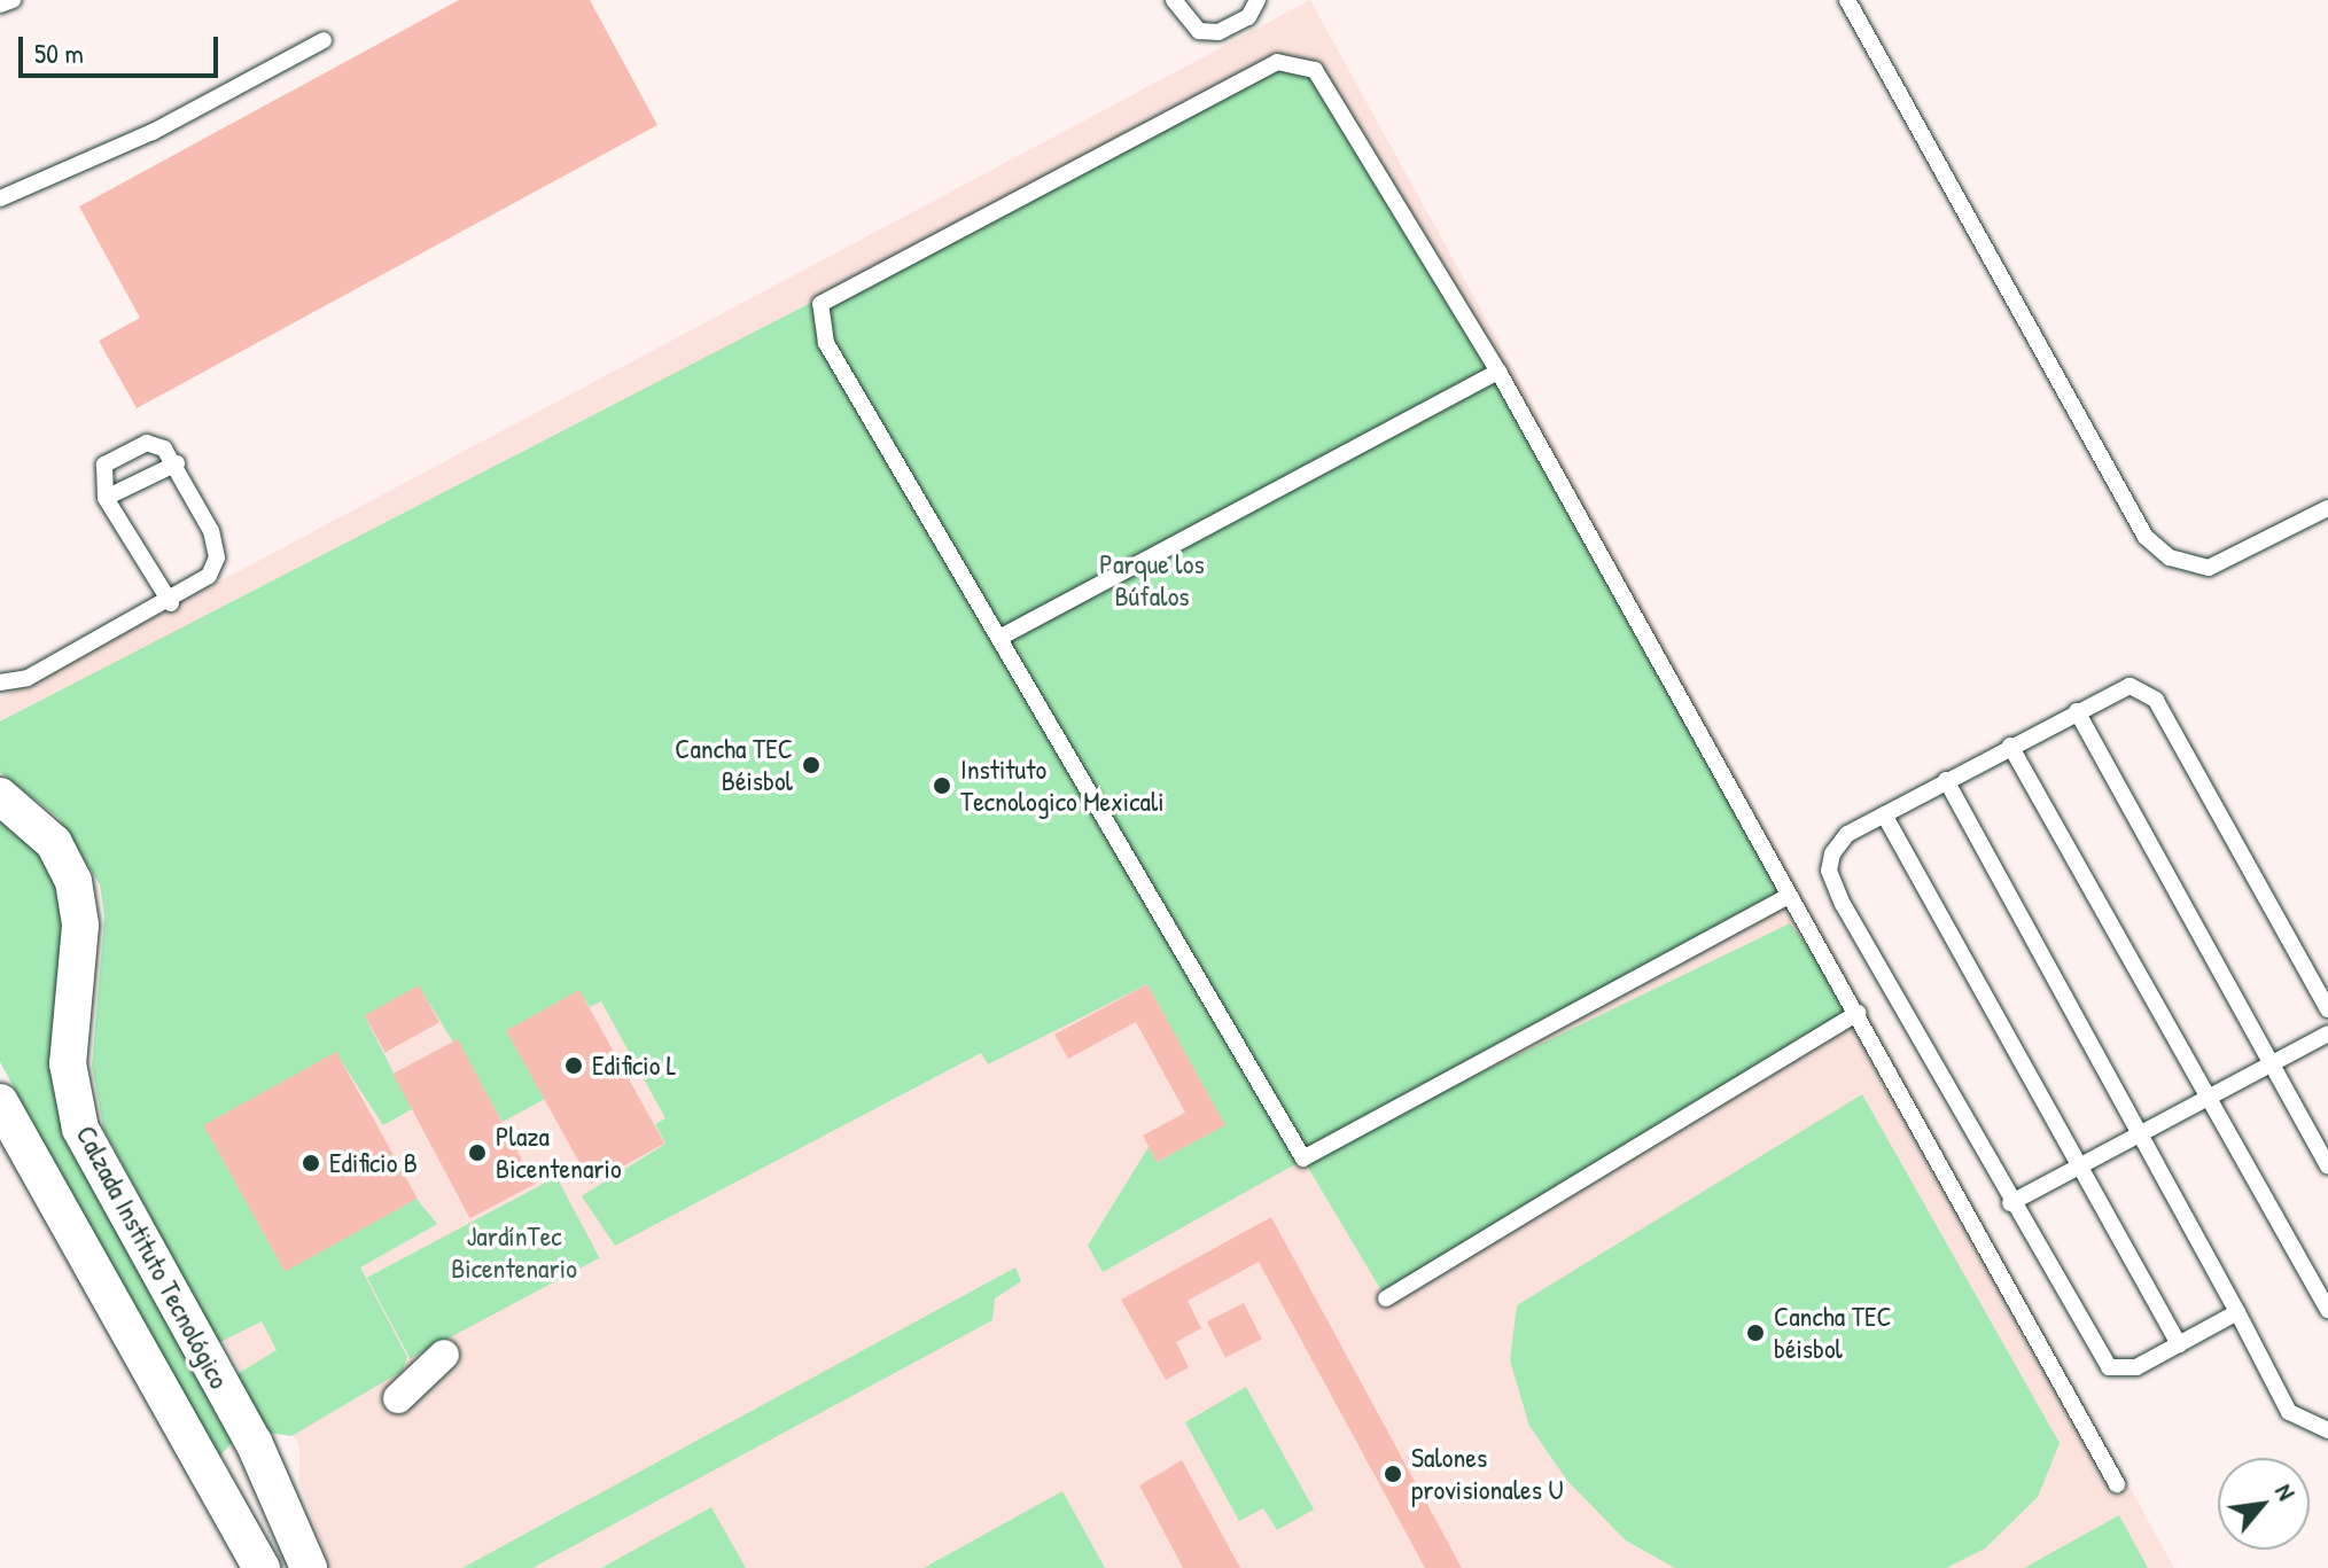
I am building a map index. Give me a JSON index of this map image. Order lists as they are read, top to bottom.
{
  "streets": {
    "street": ["Calzada Instituto Tecnológico"]
  },
  "parks": ["Parque los Búfalos", "JardínTec Bicentenario"],
  "places": [
    "Cancha TEC Béisbol",
    "Instituto Tecnologico Mexicali",
    "Edificio L",
    "Plaza Bicentenario",
    "Edificio B",
    "Cancha TEC béisbol",
    "Salones provisionales U"
  ],
  "scale_bar": "50 m",
  "north": "top right"
}
